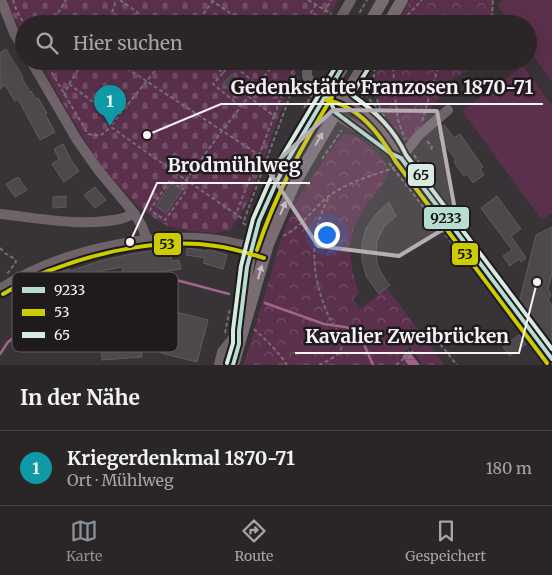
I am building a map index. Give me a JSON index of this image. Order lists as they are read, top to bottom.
{
  "places": ["Gedenkstätte Franzosen 1870-71", "Brodmühlweg", "Kavalier Zweibrücken"],
  "lines": ["transit line 9233", "transit line 65", "transit line 53"],
  "legend": ["9233", "53", "65"],
  "page": {
    "search": "Hier suchen",
    "pins": "1",
    "heading": "In der Nähe",
    "list": [
      {
        "mark": "1",
        "name": "Kriegerdenkmal 1870-71",
        "note": "Ort · Mühlweg",
        "value": "180 m"
      }
    ],
    "nav": ["Karte", "Route", "Gespeichert"]
  }
}
